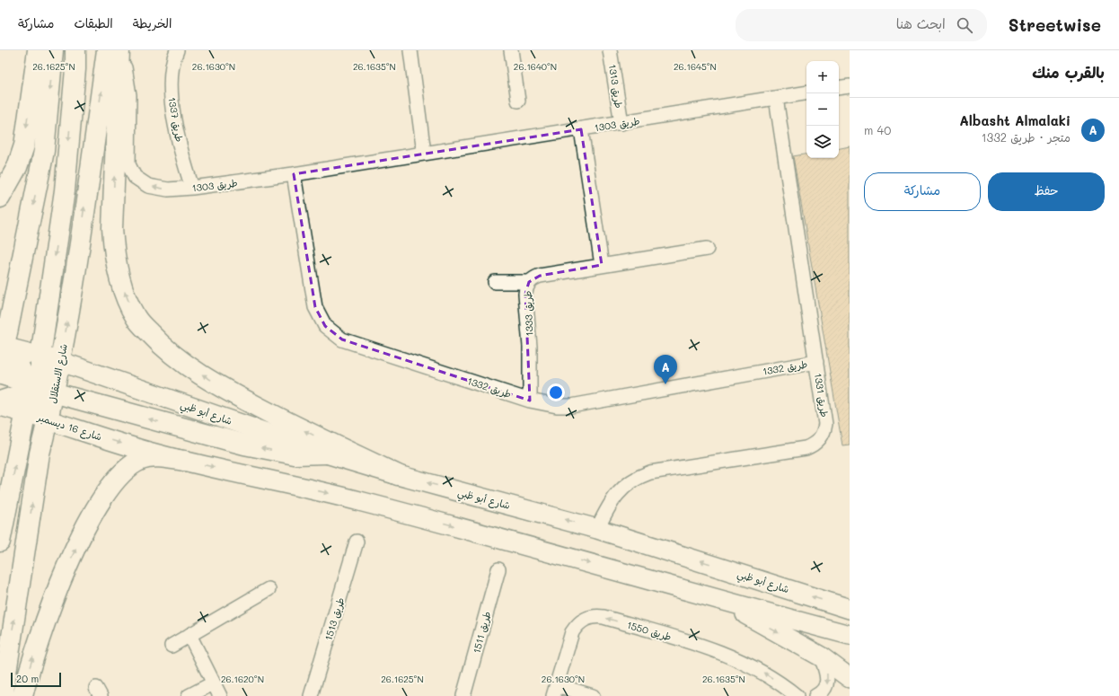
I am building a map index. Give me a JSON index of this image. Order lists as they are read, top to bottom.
{
  "streets": {
    "main road": ["شارع الاستقلال", "شارع أبو ظبي", "شارع 16 ديسمبر"],
    "street": [
      "طريق 1313",
      "طريق 1337",
      "طريق 1303",
      "طريق 1333",
      "طريق 1332",
      "طريق 1331",
      "طريق 1513",
      "طريق 1550",
      "طريق 1511"
    ]
  },
  "crossings": [
    ["طريق 1313", "طريق 1303"],
    ["طريق 1337", "طريق 1303"],
    ["طريق 1303", "طريق 1332"],
    ["طريق 1303", "طريق 1331"],
    ["طريق 1333", "طريق 1332"],
    ["طريق 1332", "طريق 1331"],
    ["شارع الاستقلال", "شارع أبو ظبي"],
    ["طريق 1331", "شارع أبو ظبي"]
  ],
  "scale_bar": "20 m",
  "page": {
    "header": "Streetwise",
    "search": "ابحث هنا",
    "nav": ["الخريطة", "الطبقات", "مشاركة"],
    "heading": "بالقرب منك",
    "map_buttons": ["+", "−"],
    "list": [
      {
        "mark": "A",
        "name": "Albasht Almalaki",
        "note": "متجر · طريق 1332",
        "value": "40 m"
      }
    ],
    "buttons": ["حفظ", "مشاركة"],
    "pins": "A",
    "scale": "20 m"
  },
  "coordinates": [
    "26.1625°N",
    "26.1630°N",
    "26.1635°N",
    "26.1640°N",
    "26.1645°N",
    "26.1620°N"
  ]
}
